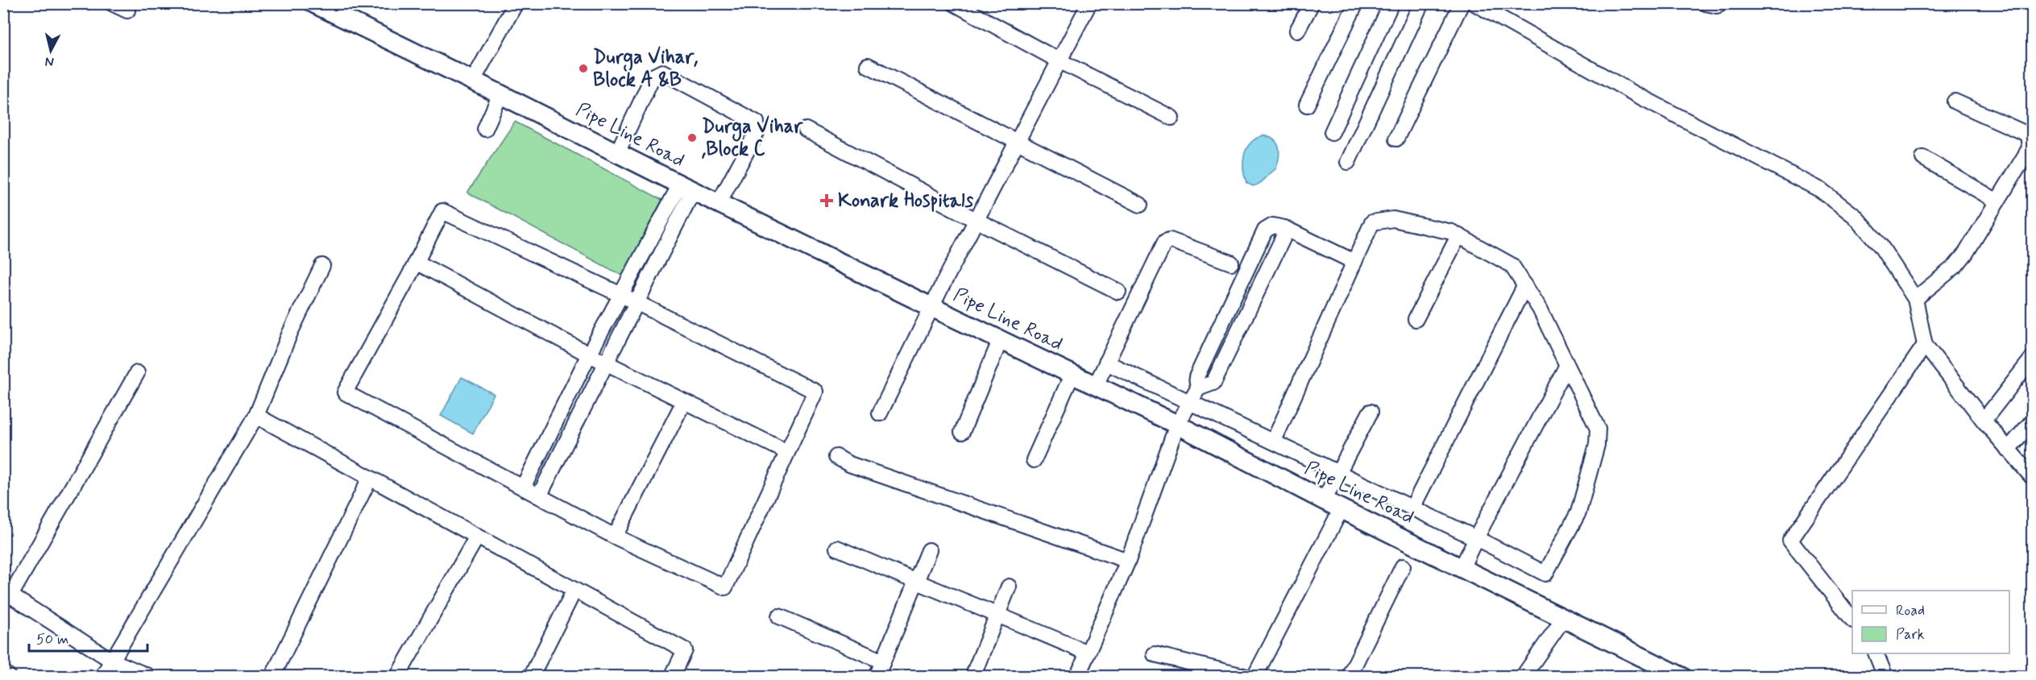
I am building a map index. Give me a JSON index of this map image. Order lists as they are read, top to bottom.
{
  "streets": {
    "street": ["Pipe Line Road"]
  },
  "places": {
    "other": ["Durga Vihar, Block A &B", "Durga Vihar ,Block C"],
    "health": ["Konark Hospitals"]
  },
  "legend": ["Road", "Park"],
  "scale_bar": "50 m",
  "north": "bottom"
}
